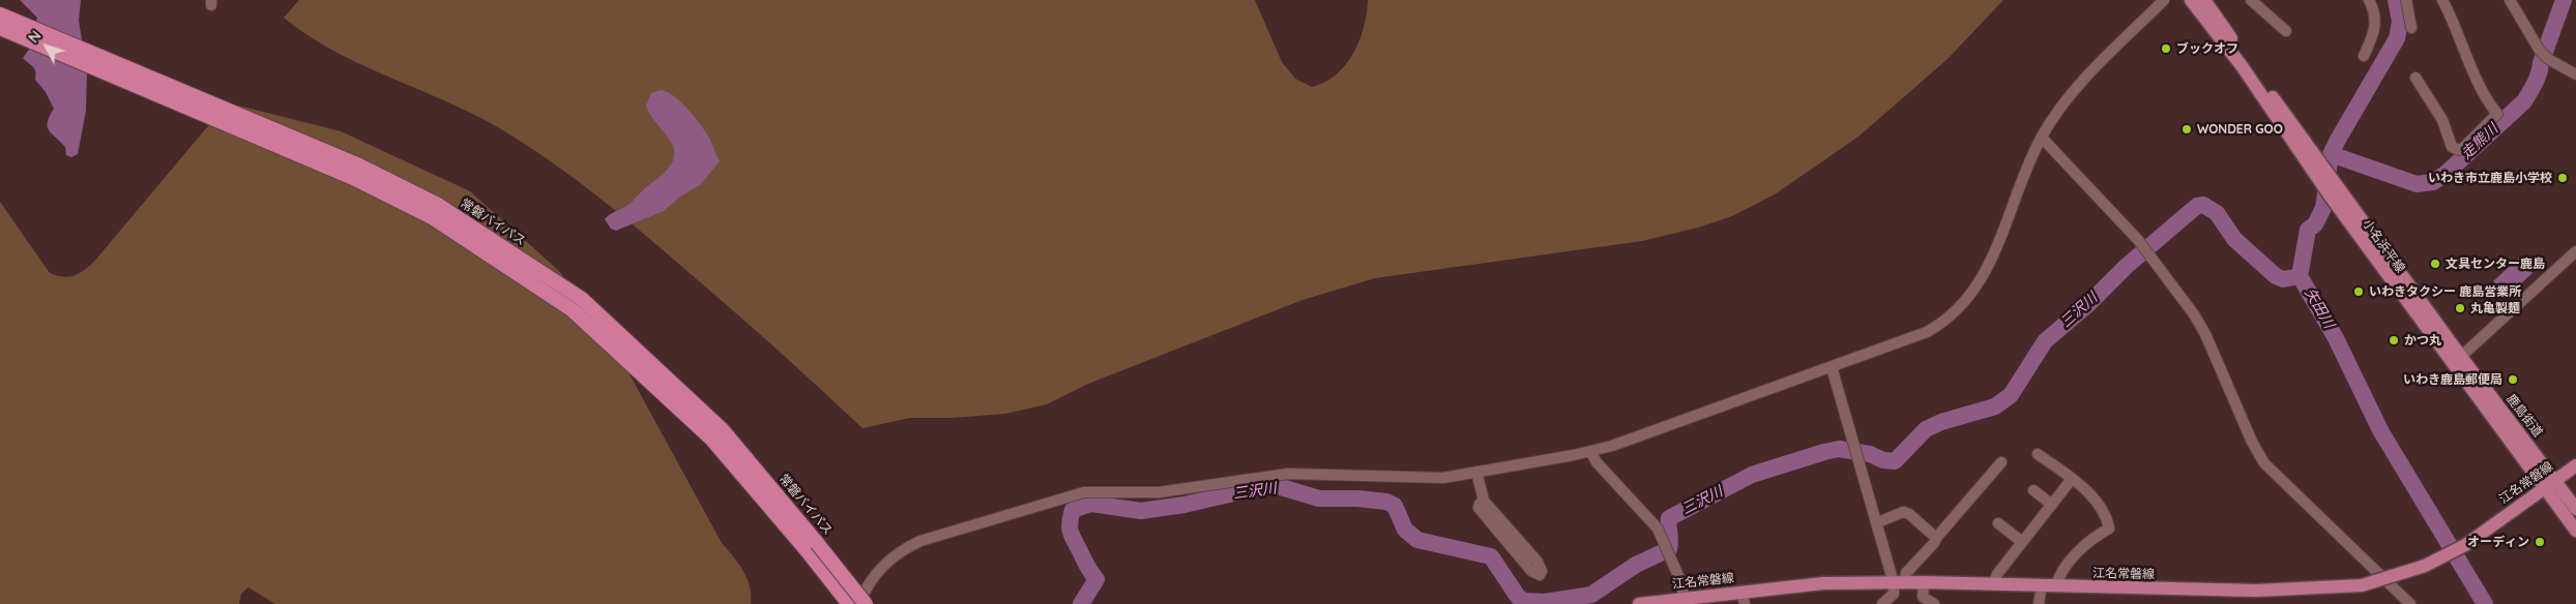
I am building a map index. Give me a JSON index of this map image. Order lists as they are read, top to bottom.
{
  "streets": {
    "highway": ["常磐バイパス"],
    "main road": ["江名常磐線"]
  },
  "water": ["走熊川", "矢田川", "三沢川"],
  "places": [
    "ブックオフ",
    "WONDER GOO",
    "いわき市立鹿島小学校",
    "文具センター鹿島",
    "いわきタクシー 鹿島営業所",
    "丸亀製麺",
    "かつ丸",
    "いわき鹿島郵便局",
    "オーディン"
  ],
  "north": "top left"
}
